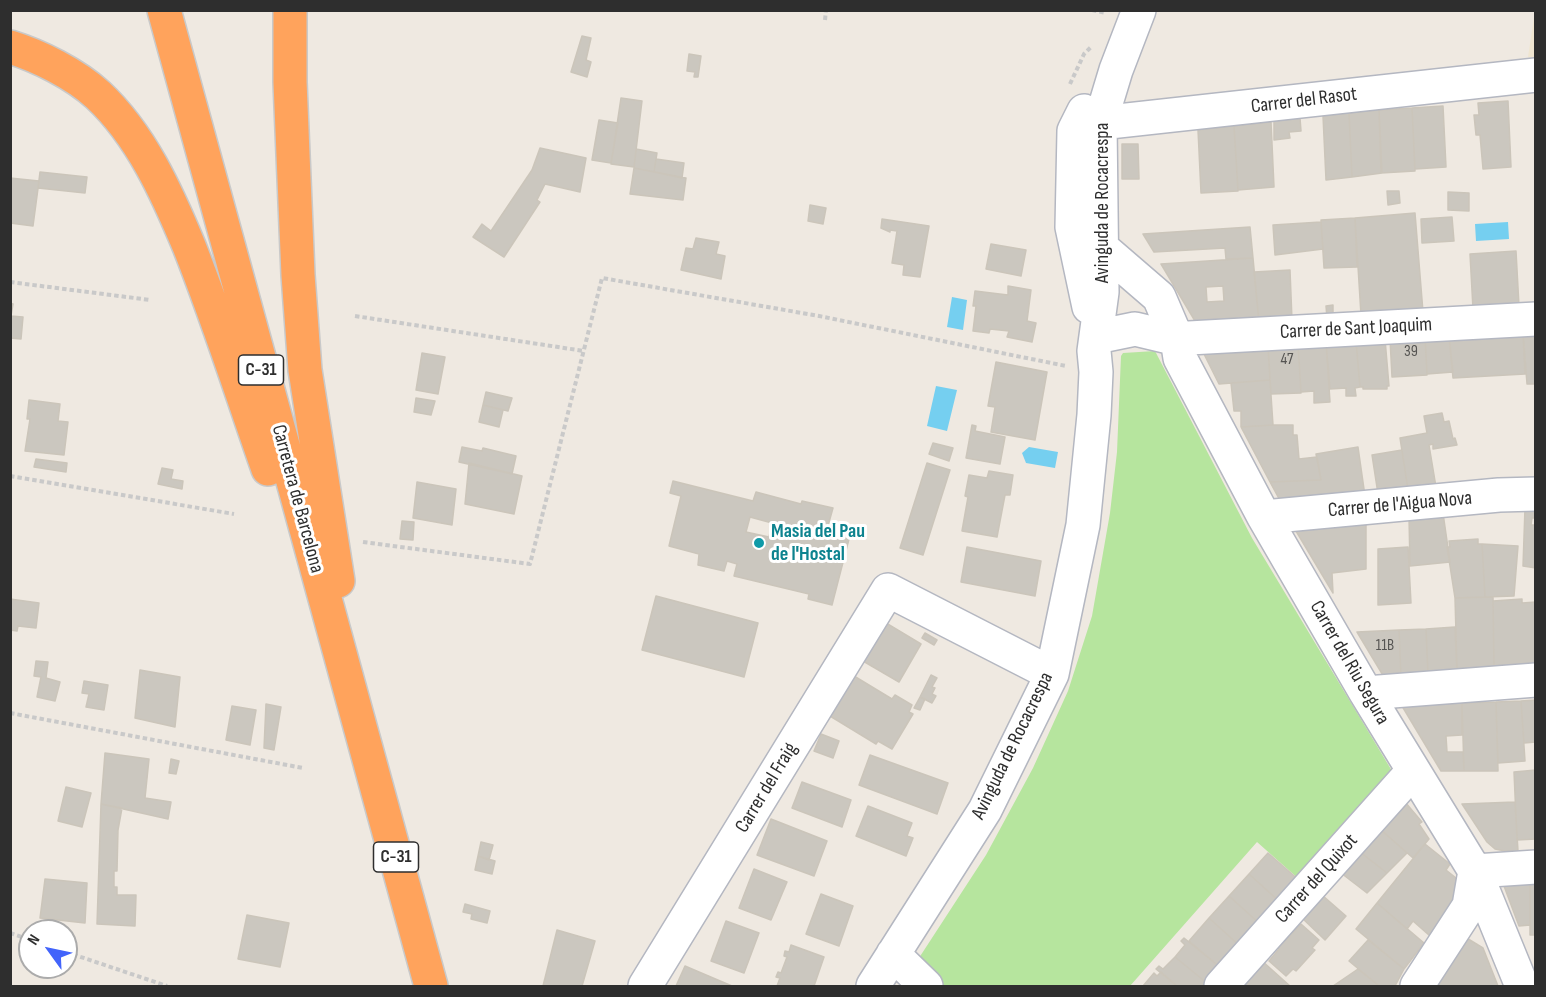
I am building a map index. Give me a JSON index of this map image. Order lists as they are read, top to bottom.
{
  "streets": {
    "highway": ["C-31", "Carretera de Barcelona"],
    "street": [
      "Carrer del Rasot",
      "Avinguda de Rocacrespa",
      "Carrer de Sant Joaquim",
      "Carrer de l'Aigua Nova",
      "Carrer del Riu Segura",
      "Carrer del Fraig",
      "Carrer del Quixot"
    ]
  },
  "crossings": [
    ["Carrer del Rasot", "Avinguda de Rocacrespa"],
    ["Avinguda de Rocacrespa", "Carrer de Sant Joaquim"],
    ["Avinguda de Rocacrespa", "Carrer del Riu Segura"],
    ["Avinguda de Rocacrespa", "Carrer del Fraig"],
    ["Carrer de Sant Joaquim", "Carrer del Riu Segura"],
    ["Carrer de l'Aigua Nova", "Carrer del Riu Segura"],
    ["Carrer del Riu Segura", "Carrer del Quixot"]
  ],
  "places": ["Masia del Pau de l'Hostal"],
  "house_numbers": ["39", "47", "11B"],
  "north": "top left"
}
